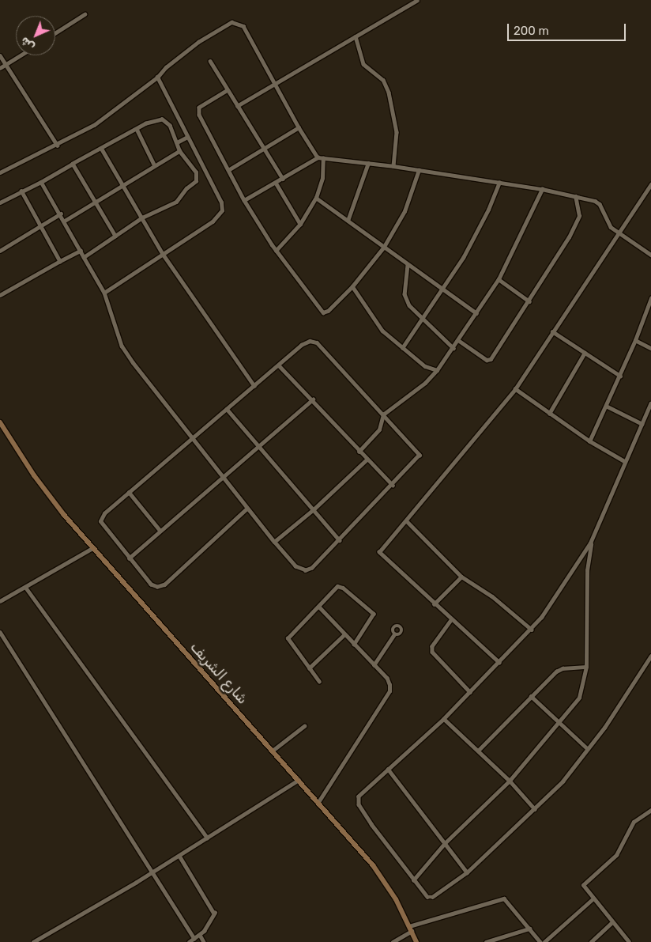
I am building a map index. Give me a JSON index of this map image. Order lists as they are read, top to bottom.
{
  "streets": {
    "main road": ["شارع الشريف"]
  },
  "scale_bar": "200 m",
  "north": "bottom left"
}
